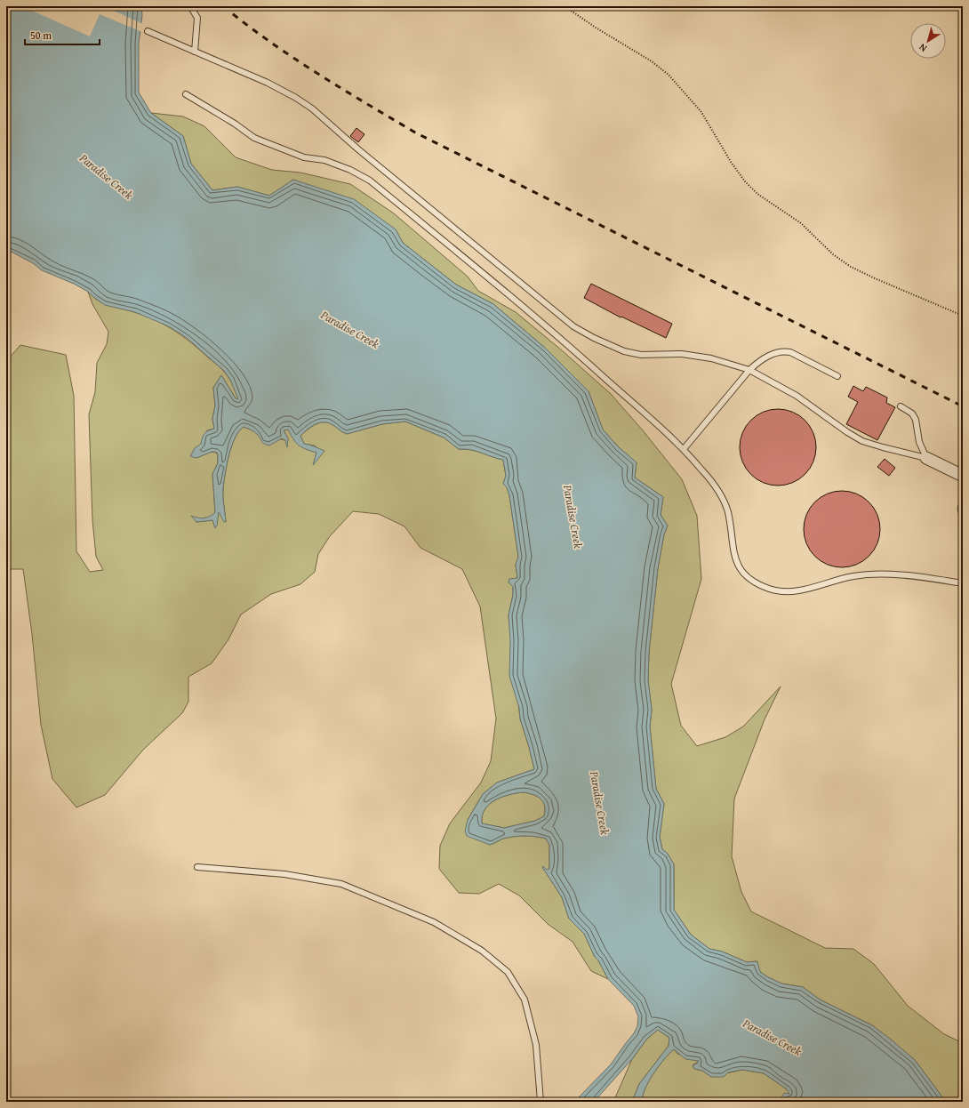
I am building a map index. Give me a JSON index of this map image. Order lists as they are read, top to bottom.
{
  "water": ["Paradise Creek"],
  "scale_bar": "50 m",
  "north": "bottom left"
}
